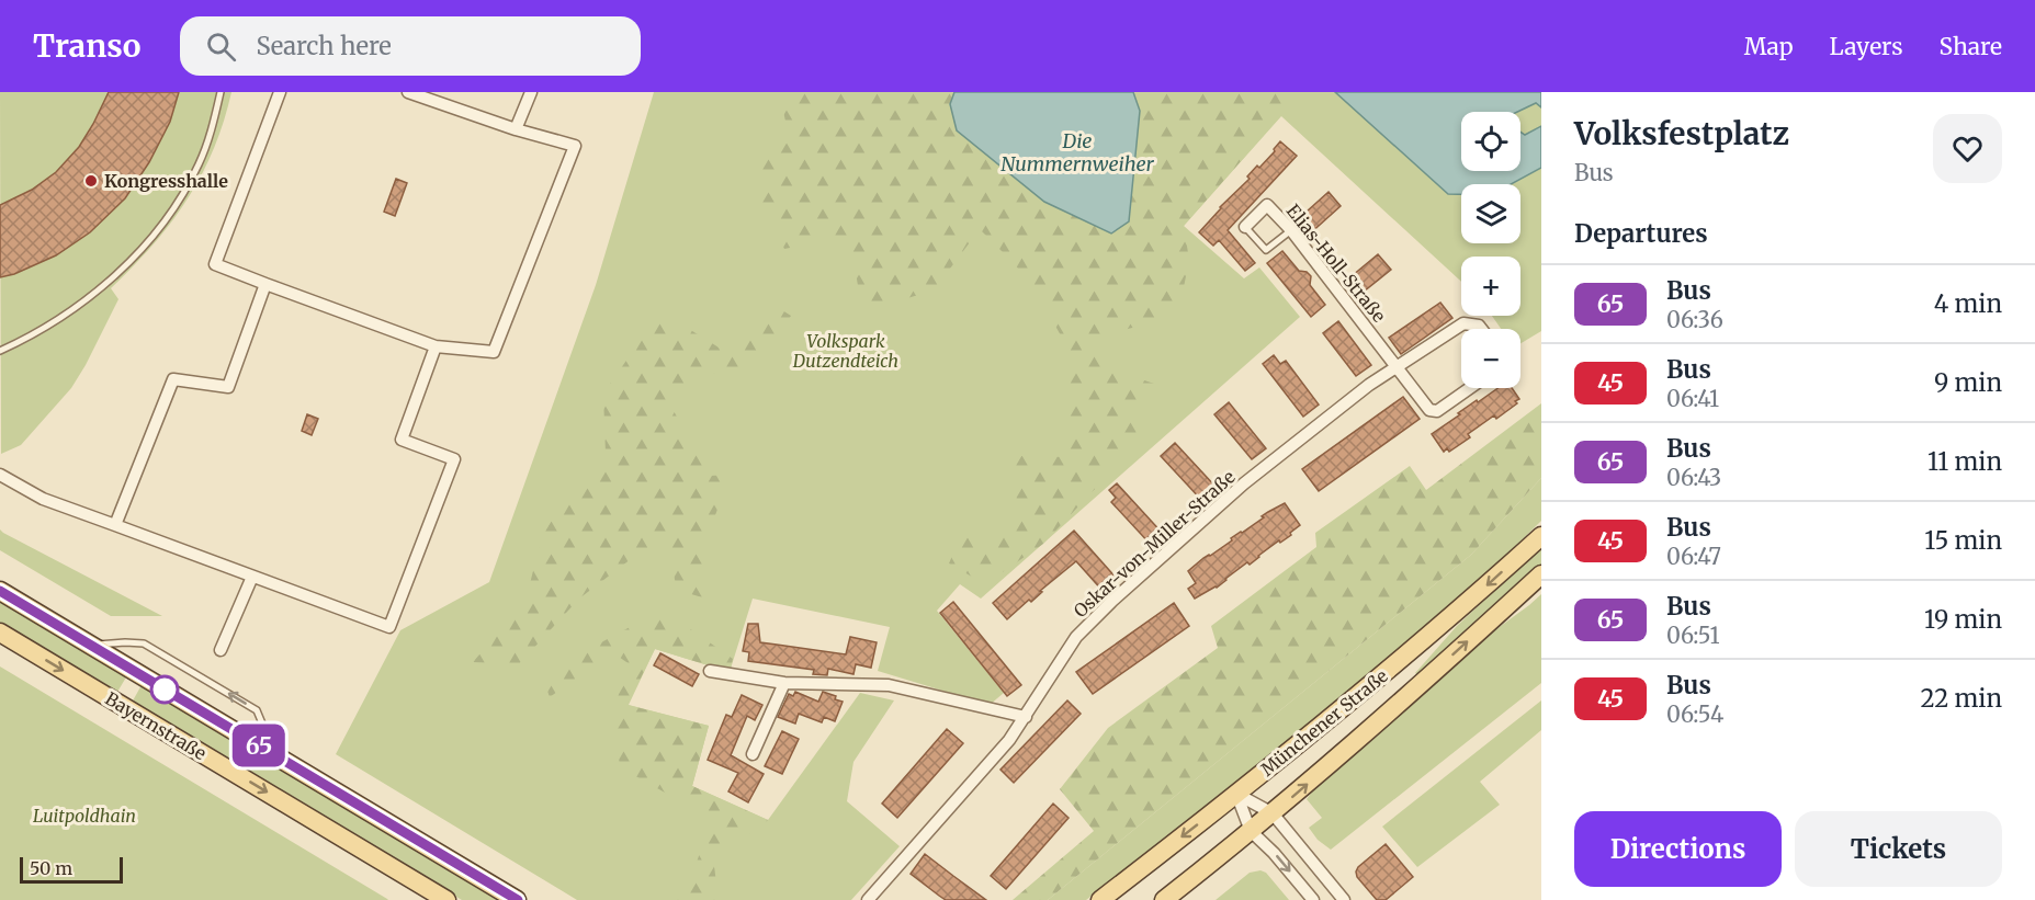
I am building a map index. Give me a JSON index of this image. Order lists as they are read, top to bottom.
{
  "streets": {
    "main road": ["Münchener Straße", "Bayernstraße"],
    "street": ["Elias-Holl-Straße", "Oskar-von-Miller-Straße"]
  },
  "crossings": [
    ["Elias-Holl-Straße", "Oskar-von-Miller-Straße"]
  ],
  "water": ["Die Nummernweiher"],
  "parks": ["Volkspark Dutzendteich", "Luitpoldhain"],
  "places": ["Kongresshalle"],
  "lines": ["bus line 65"],
  "scale_bar": "50 m",
  "page": {
    "header": "Transo",
    "search": "Search here",
    "nav": ["Map", "Layers", "Share"],
    "on_map": "65",
    "heading": [
      ["Volksfestplatz", "Bus"],
      "Departures"
    ],
    "map_buttons": ["+", "−"],
    "list": [
      {
        "mark": "65",
        "name": "Bus",
        "note": "06:36",
        "value": "4 min"
      },
      {
        "mark": "45",
        "name": "Bus",
        "note": "06:41",
        "value": "9 min"
      },
      {
        "mark": "65",
        "name": "Bus",
        "note": "06:43",
        "value": "11 min"
      },
      {
        "mark": "45",
        "name": "Bus",
        "note": "06:47",
        "value": "15 min"
      },
      {
        "mark": "65",
        "name": "Bus",
        "note": "06:51",
        "value": "19 min"
      },
      {
        "mark": "45",
        "name": "Bus",
        "note": "06:54",
        "value": "22 min"
      }
    ],
    "buttons": ["Directions", "Tickets"],
    "scale": "50 m"
  }
}
